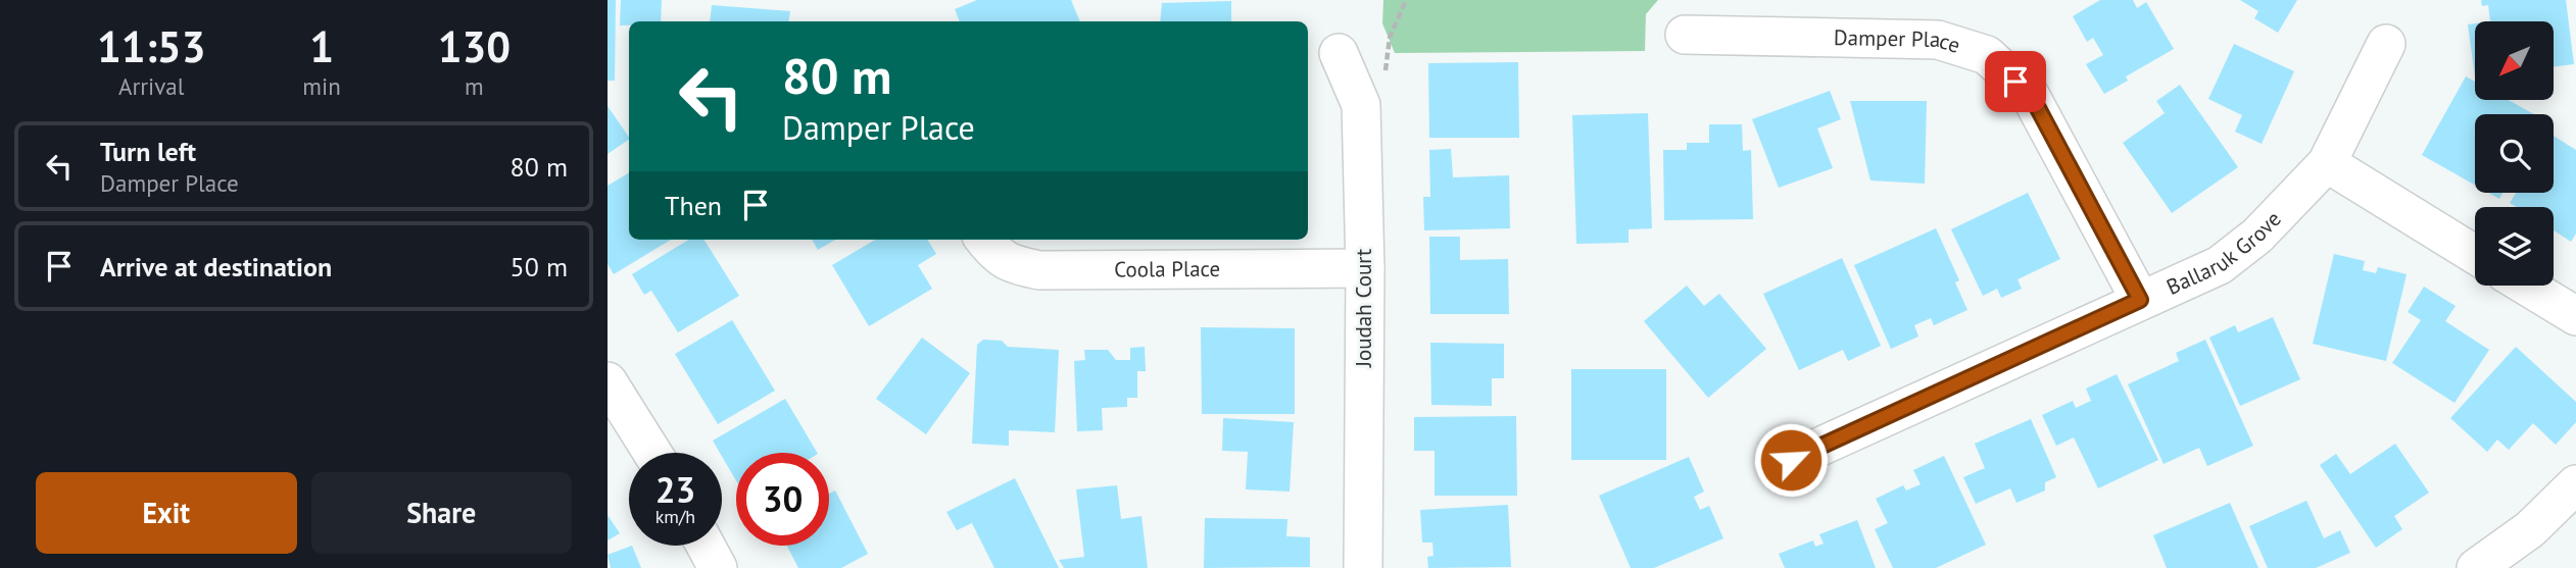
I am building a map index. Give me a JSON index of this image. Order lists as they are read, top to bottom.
{
  "streets": {
    "street": [
      "Damper Place",
      "Ballaruk Grove",
      "Coola Place",
      "Joudah Court"
    ]
  },
  "crossings": [
    ["Damper Place", "Ballaruk Grove"],
    ["Coola Place", "Joudah Court"]
  ],
  "north": "bottom left",
  "page": {
    "eta": [
      "11:53",
      "Arrival",
      "1",
      "min",
      "130",
      "m"
    ],
    "turn": ["80 m", "Damper Place"],
    "list": [
      {
        "name": "Turn left",
        "note": "Damper Place",
        "value": "80 m"
      },
      {
        "name": "Arrive at destination",
        "value": "50 m"
      }
    ],
    "then": "Then",
    "speed": "23 km/h",
    "limit": "30",
    "buttons": ["Exit", "Share"]
  }
}
